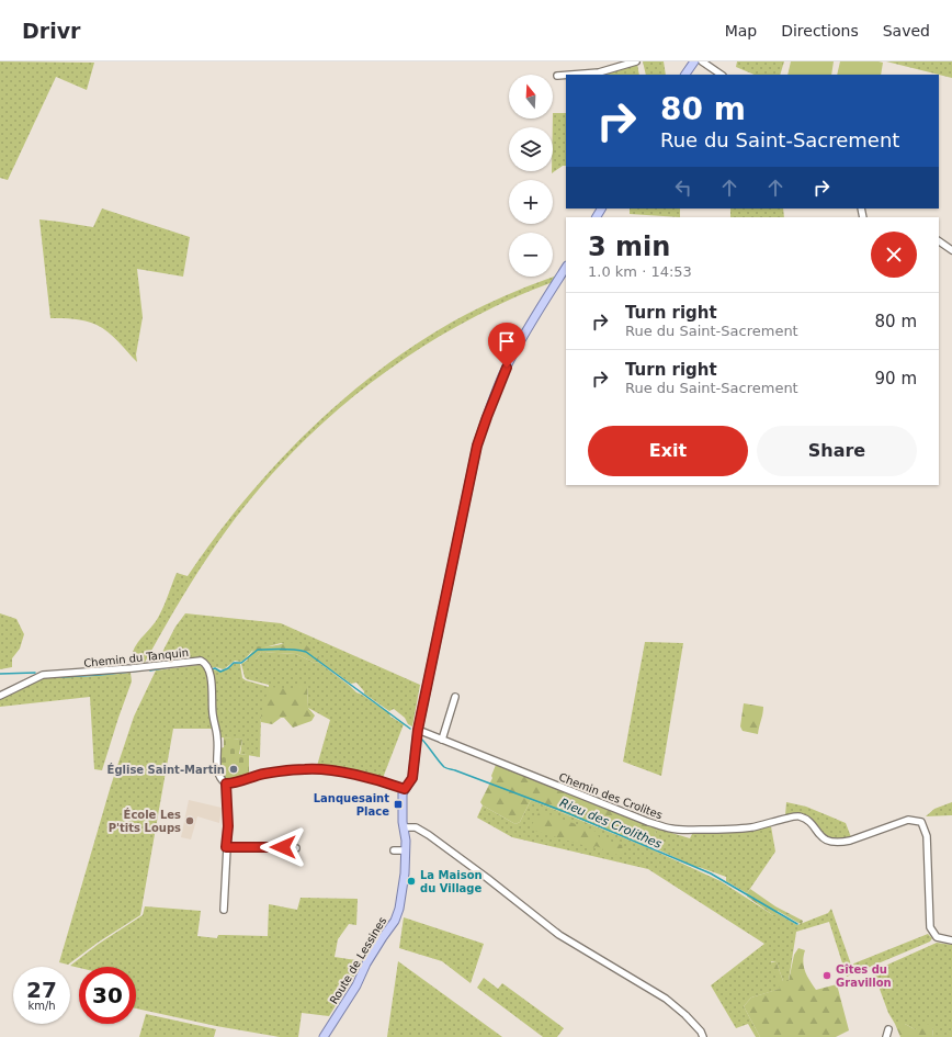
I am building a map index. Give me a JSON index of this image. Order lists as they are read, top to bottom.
{
  "streets": {
    "main road": ["Route de Lessines"],
    "street": ["Chemin du Tanquin", "Chemin des Crolites"]
  },
  "crossings": [
    ["Chemin des Crolites", "Route de Lessines"]
  ],
  "water": ["Rieu des Crolithes"],
  "places": {
    "other": [
      "Église Saint-Martin",
      "École Les P'tits Loups",
      "La Maison du Village",
      "Gîtes du Gravillon"
    ],
    "transit": ["Lanquesaint Place"]
  },
  "north": "top",
  "page": {
    "header": "Drivr",
    "nav": ["Map", "Directions", "Saved"],
    "map_buttons": ["+", "−"],
    "turn": ["80 m", "Rue du Saint-Sacrement"],
    "heading": ["3 min", "1.0 km · 14:53"],
    "list": [
      {
        "name": "Turn right",
        "note": "Rue du Saint-Sacrement",
        "value": "80 m"
      },
      {
        "name": "Turn right",
        "note": "Rue du Saint-Sacrement",
        "value": "90 m"
      }
    ],
    "buttons": ["Exit", "Share"],
    "speed": "27 km/h",
    "limit": "30"
  }
}
